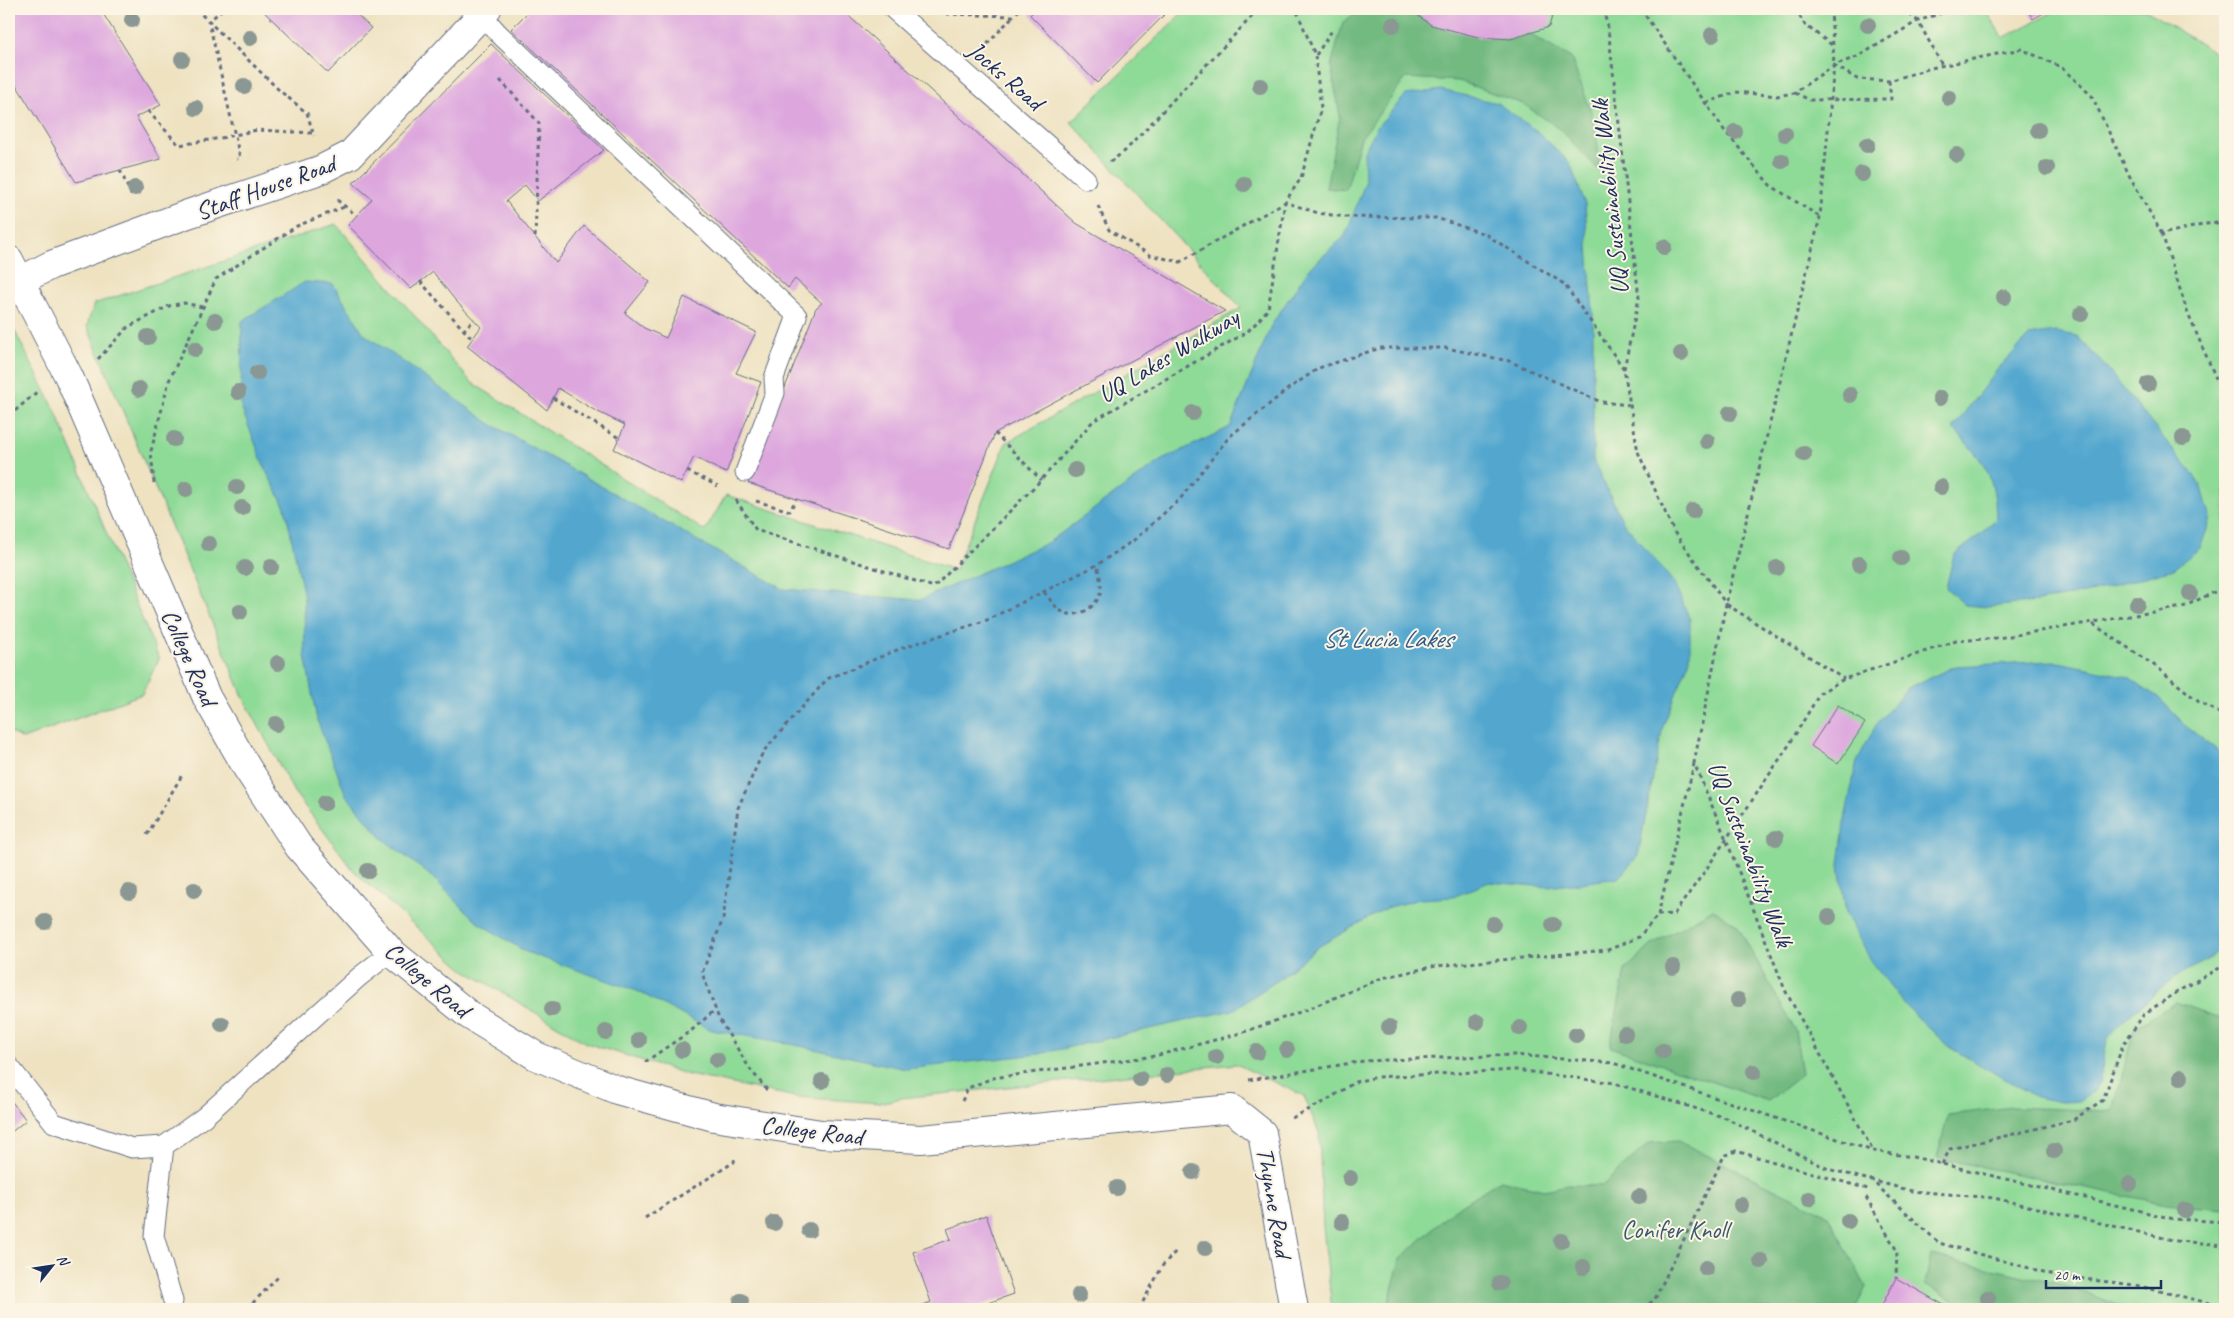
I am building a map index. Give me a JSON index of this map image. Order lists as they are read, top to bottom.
{
  "streets": {
    "street": ["Staff House Road", "College Road", "Thynne Road"],
    "lane": ["Jocks Road"],
    "path": ["UQ Sustainability Walk", "UQ Lakes Walkway"]
  },
  "crossings": [
    ["Staff House Road", "College Road"],
    ["College Road", "Thynne Road"]
  ],
  "water": ["St Lucia Lakes"],
  "parks": ["Conifer Knoll"],
  "scale_bar": "20 m",
  "north": "top right"
}
